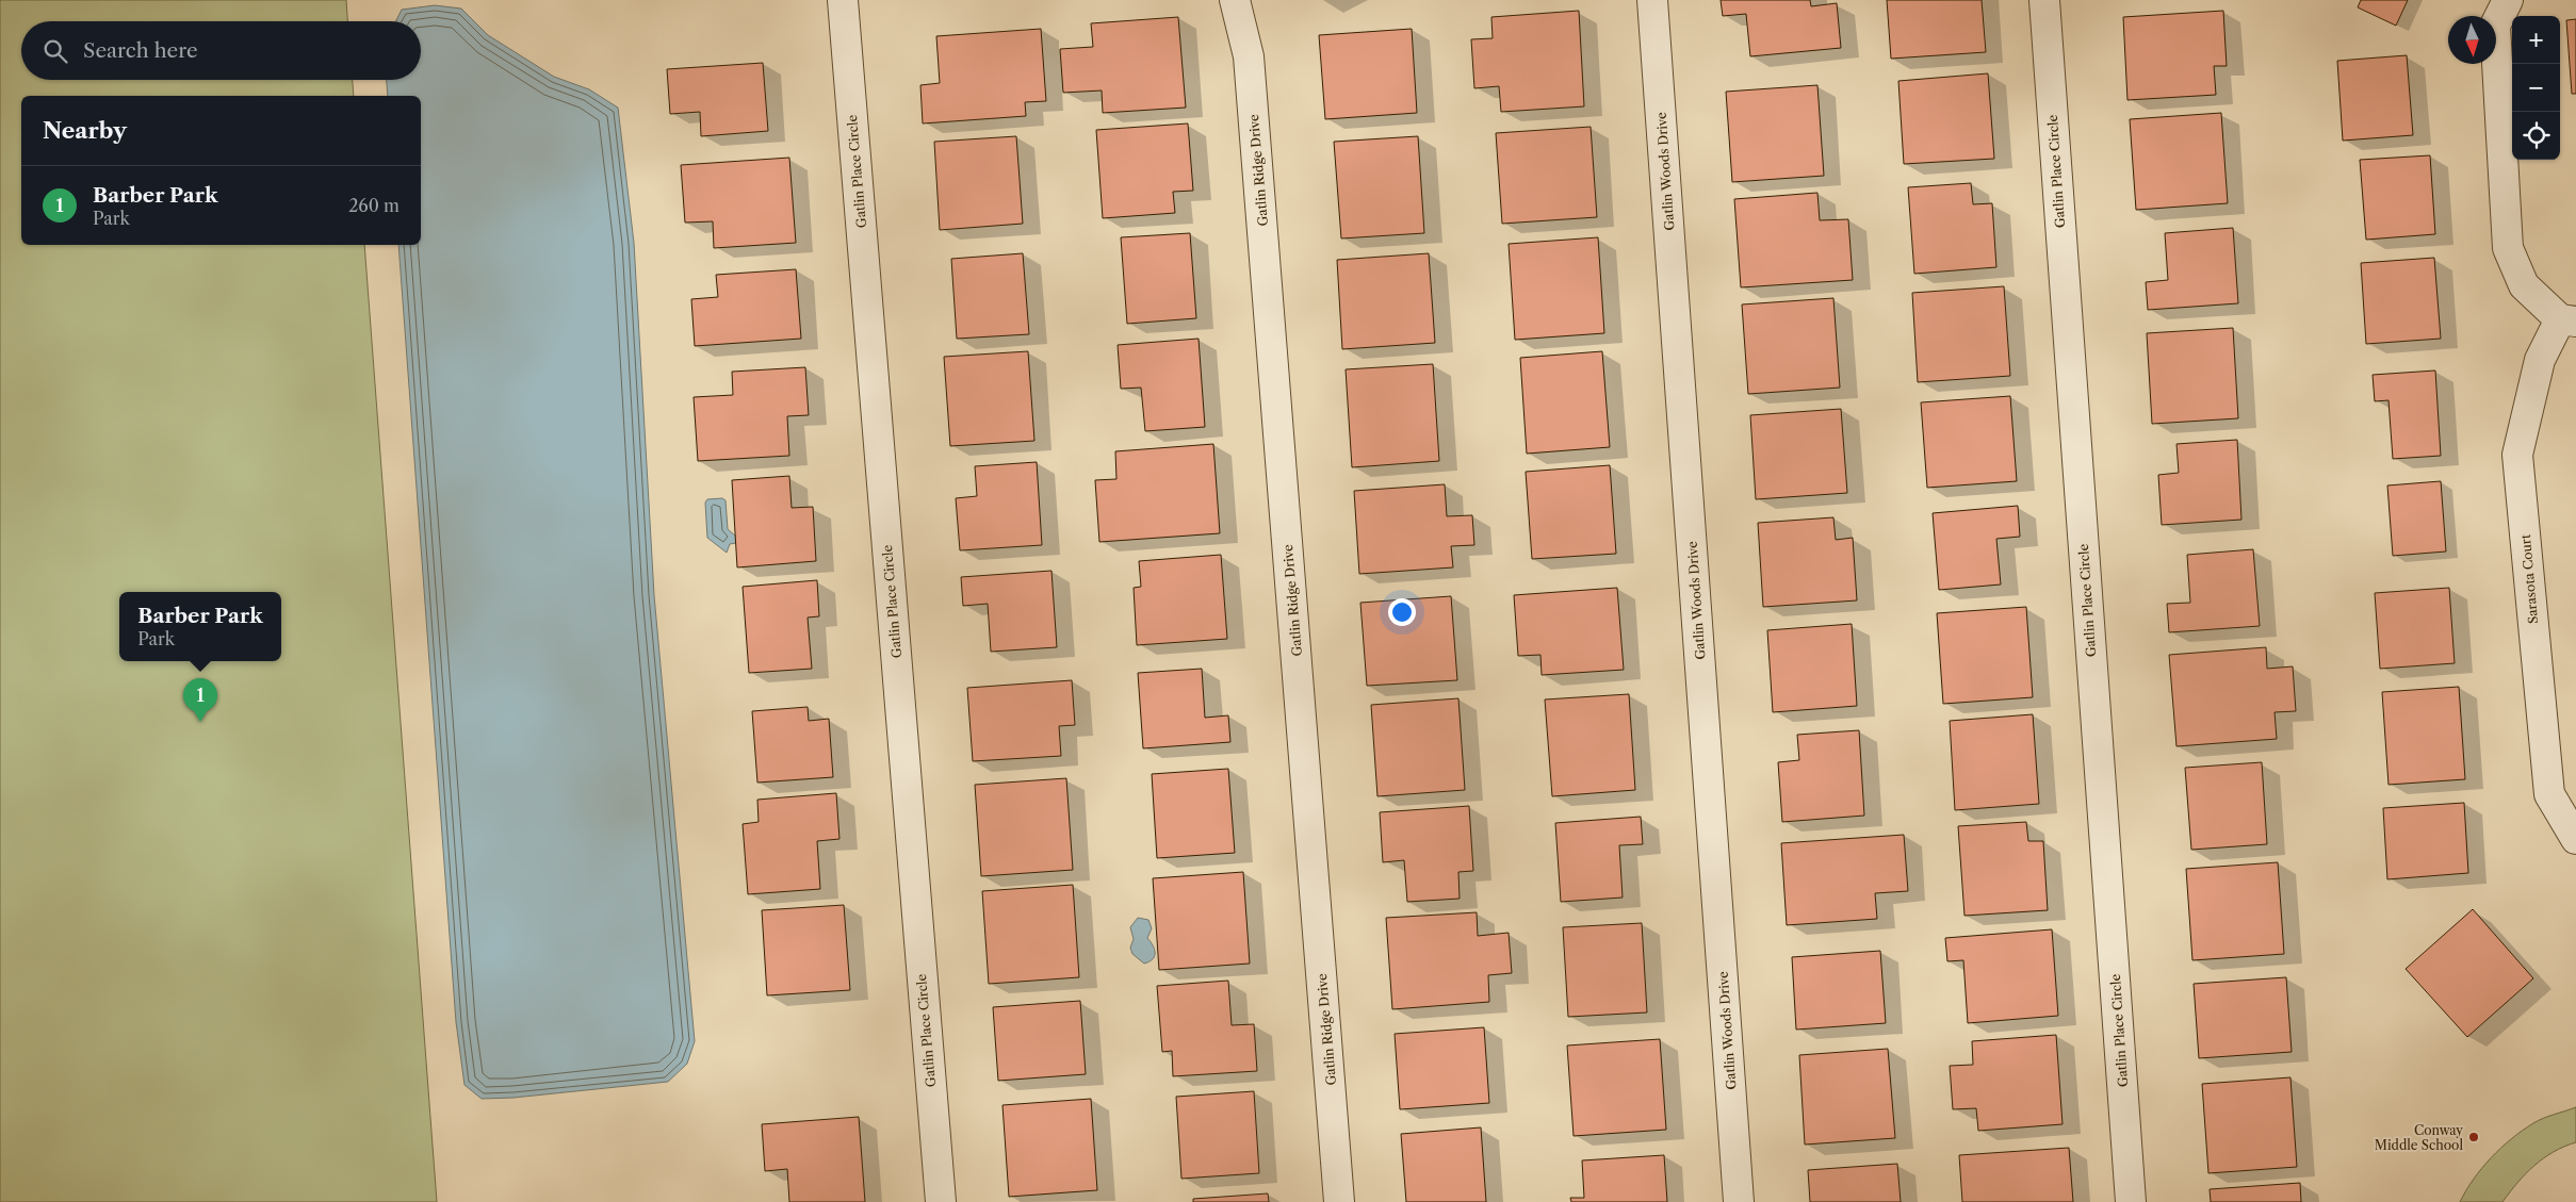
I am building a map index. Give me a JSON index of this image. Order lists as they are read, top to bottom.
{
  "streets": {
    "street": [
      "Gatlin Ridge Drive",
      "Gatlin Place Circle",
      "Gatlin Woods Drive",
      "Sarasota Court"
    ]
  },
  "places": ["Conway Middle School"],
  "north": "bottom",
  "page": {
    "map_buttons": ["+", "−"],
    "search": "Search here",
    "heading": "Nearby",
    "list": [
      {
        "mark": "1",
        "name": "Barber Park",
        "note": "Park",
        "value": "260 m"
      }
    ],
    "popup": ["Barber Park", "Park"],
    "pins": "1"
  }
}
